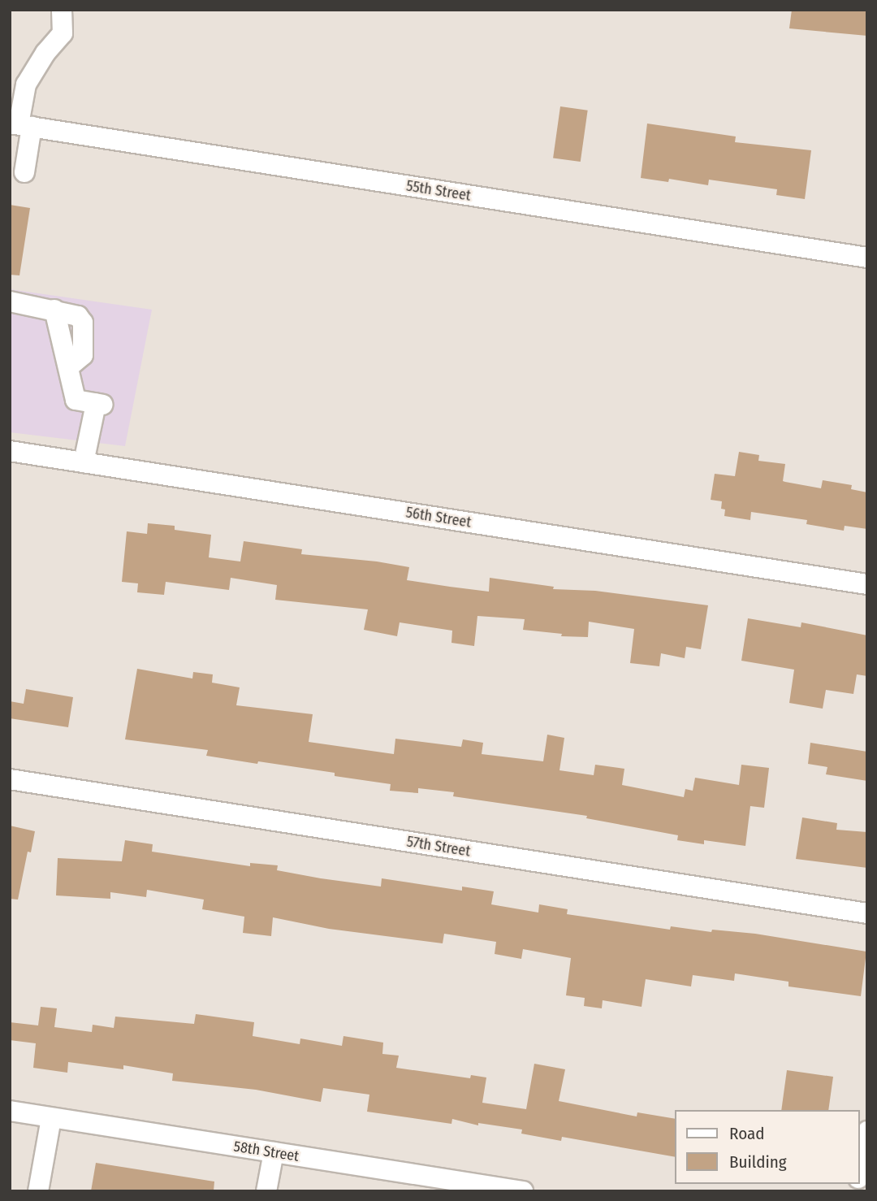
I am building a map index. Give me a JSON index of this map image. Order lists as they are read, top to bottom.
{
  "streets": {
    "street": [
      "55th Street",
      "56th Street",
      "57th Street",
      "58th Street"
    ]
  },
  "legend": ["Road", "Building"]
}
